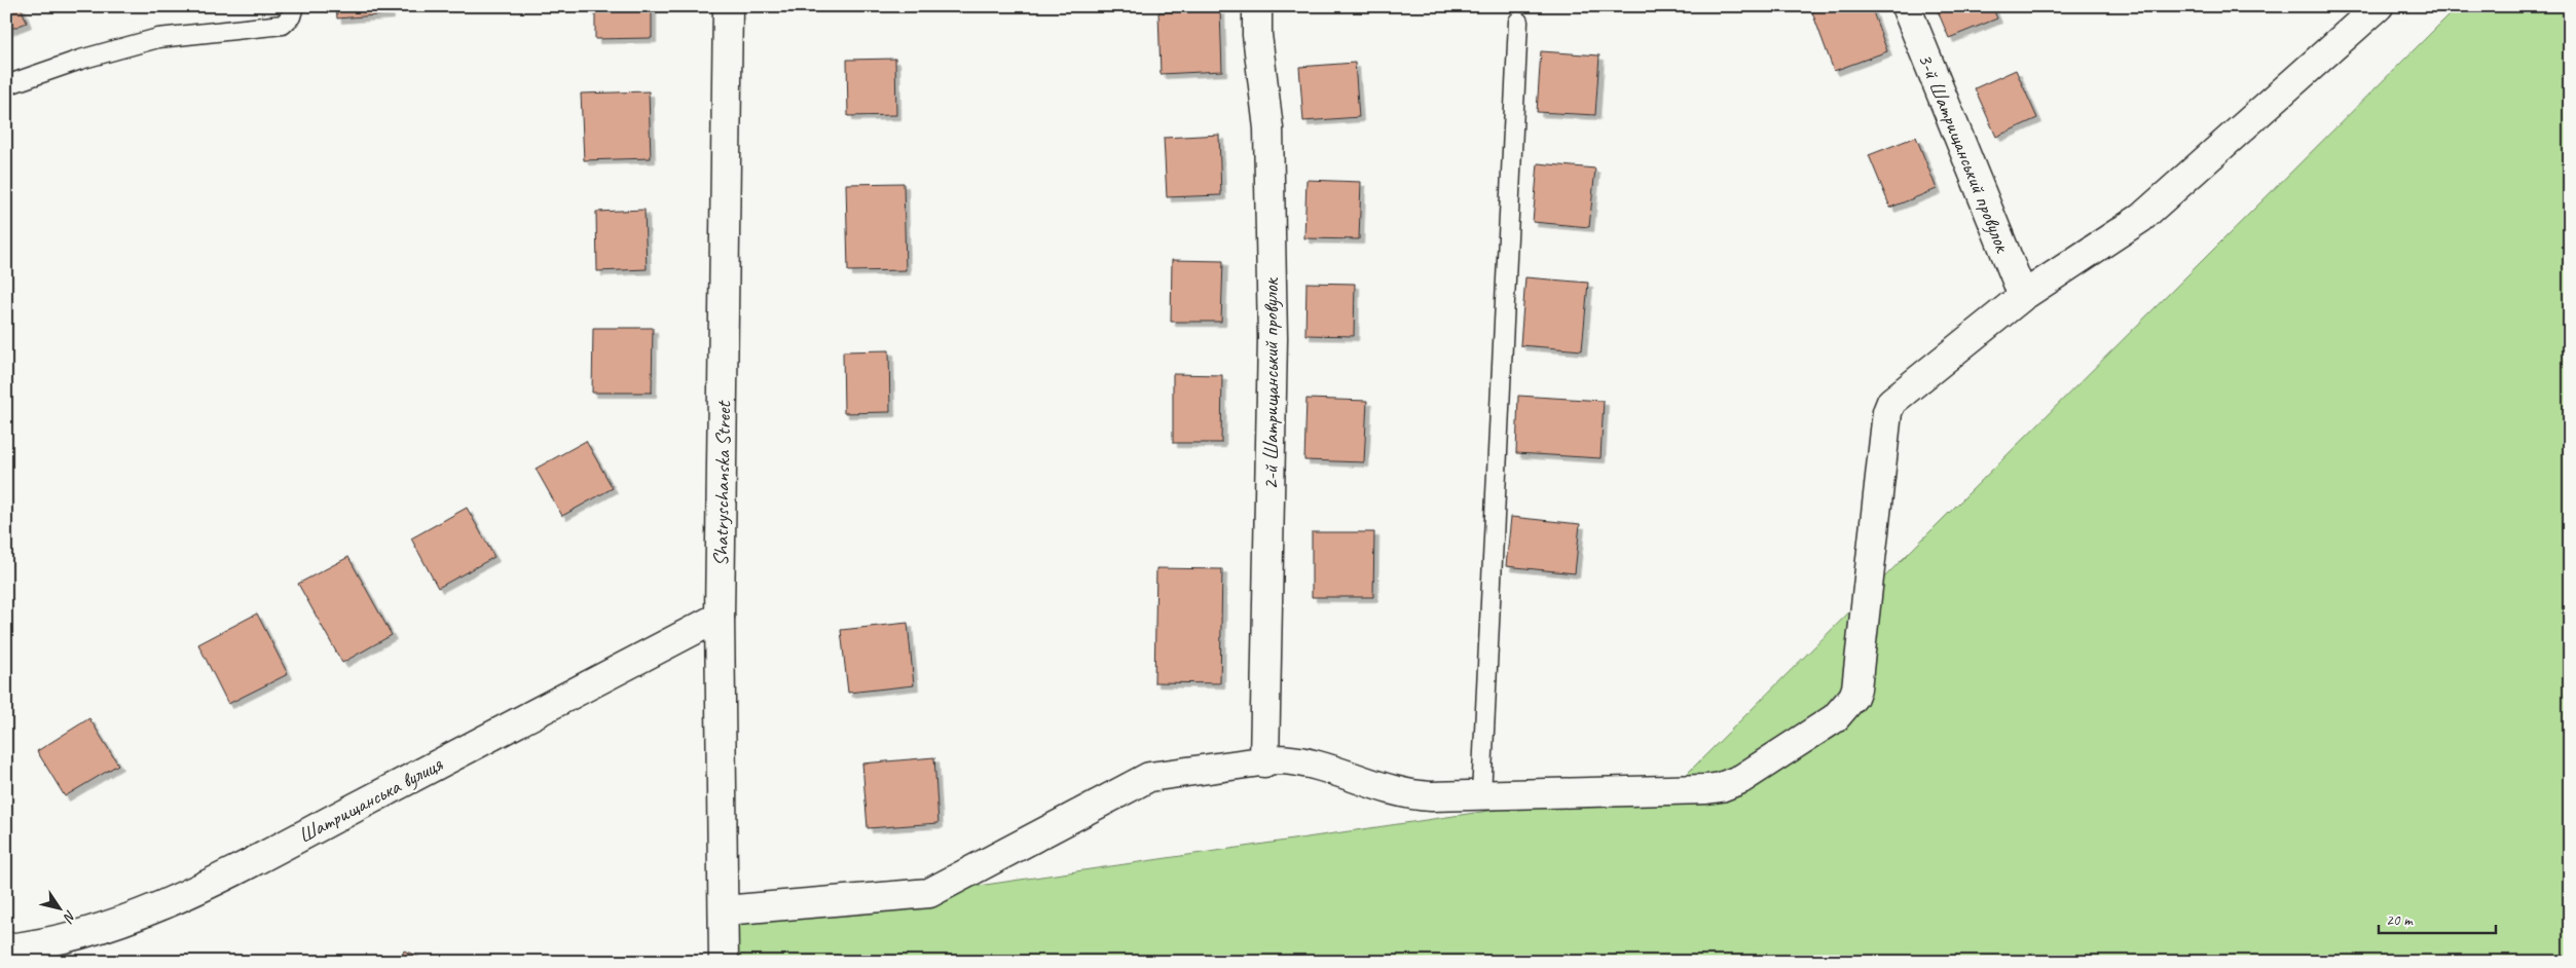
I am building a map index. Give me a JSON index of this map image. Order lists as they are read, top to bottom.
{
  "streets": {
    "street": [
      "3-й Шатрищанський провулок",
      "2-й Шатрищанський провулок",
      "Shatryschanska Street",
      "Шатрищанська вулиця"
    ]
  },
  "crossings": [
    ["Shatryschanska Street", "Шатрищанська вулиця"]
  ],
  "scale_bar": "20 m",
  "north": "bottom right"
}
